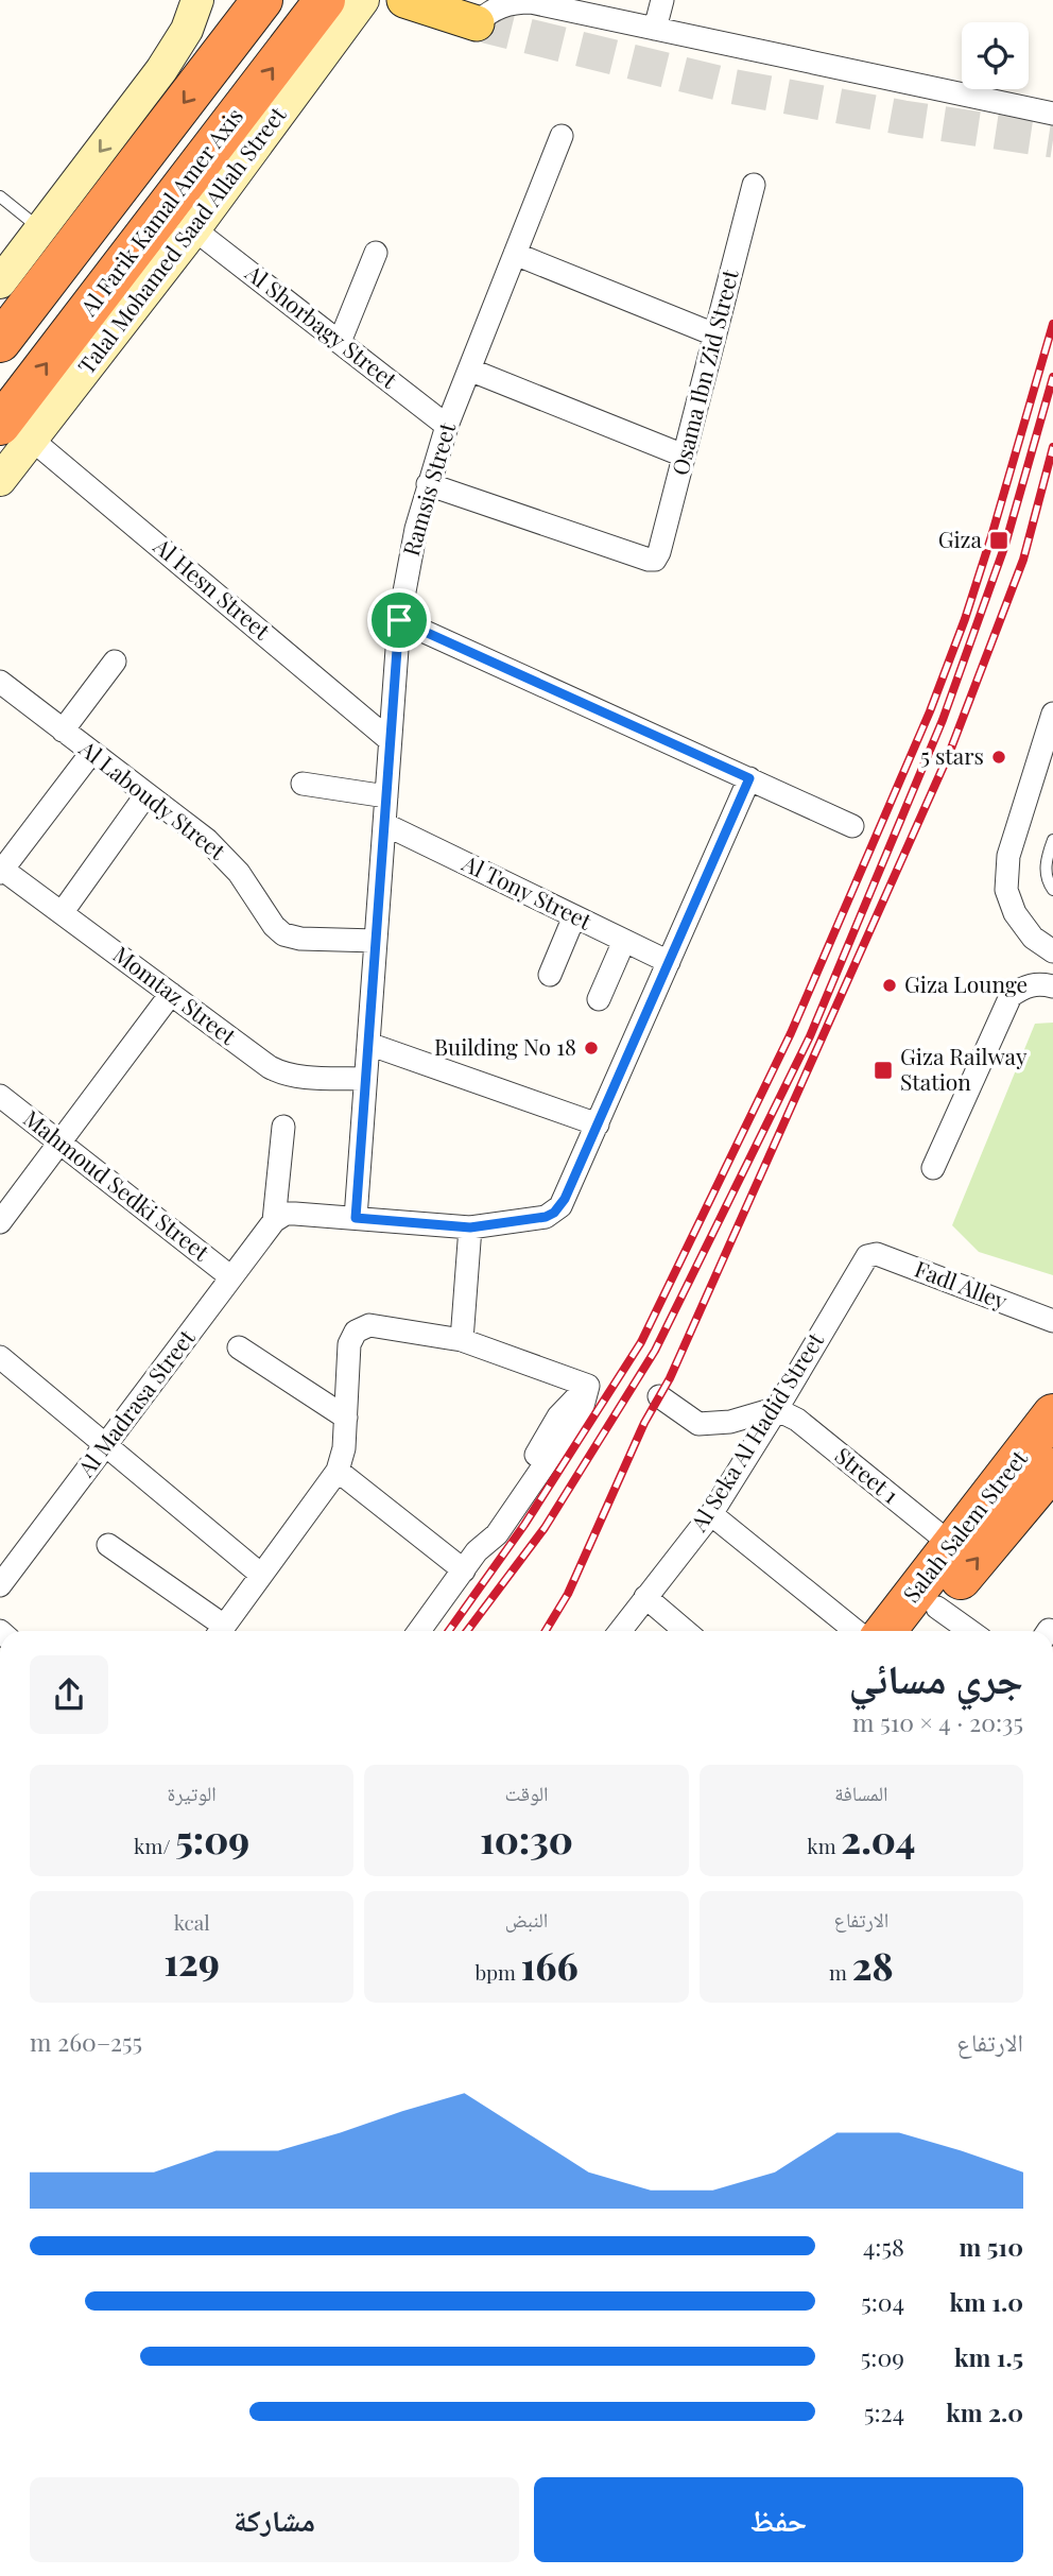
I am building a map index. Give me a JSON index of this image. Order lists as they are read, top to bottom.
{
  "streets": {
    "highway": ["Al Farik Kamal Amer Axis", "Salah Salem Street"],
    "main road": ["Talal Mohamed Saad Allah Street"],
    "street": [
      "Al Shorbagy Street",
      "Osama Ibn Zid Street",
      "Ramsis Street",
      "Al Hesn Street",
      "Al Laboudy Street",
      "Al Tony Street",
      "Momtaz Street",
      "Mahmoud Sedki Street",
      "Fadl Alley",
      "Al Madrasa Street",
      "Al Seka Al Hadid Street",
      "Street 1"
    ]
  },
  "crossings": [
    ["Al Farik Kamal Amer Axis", "Talal Mohamed Saad Allah Street"],
    ["Al Farik Kamal Amer Axis", "Al Hesn Street"],
    ["Talal Mohamed Saad Allah Street", "Al Shorbagy Street"],
    ["Talal Mohamed Saad Allah Street", "Al Hesn Street"],
    ["Al Shorbagy Street", "Ramsis Street"],
    ["Osama Ibn Zid Street", "Ramsis Street"],
    ["Ramsis Street", "Al Hesn Street"],
    ["Ramsis Street", "Al Laboudy Street"],
    ["Ramsis Street", "Al Tony Street"],
    ["Ramsis Street", "Momtaz Street"],
    ["Mahmoud Sedki Street", "Al Madrasa Street"],
    ["Fadl Alley", "Al Seka Al Hadid Street"],
    ["Al Seka Al Hadid Street", "Street 1"],
    ["Street 1", "Salah Salem Street"]
  ],
  "places": {
    "transit": ["Giza", "Giza Railway Station"],
    "other": ["5 stars", "Giza Lounge", "Building No 18"]
  },
  "page": {
    "heading": ["جري مسائي", "20:35 · 4 × 510 m"],
    "stats": [
      ["المسافة", "2.04 km"],
      ["الوقت", "10:30"],
      ["الوتيرة", "5:09 /km"],
      ["الارتفاع", "28 m"],
      ["النبض", "166 bpm"],
      ["kcal", "129"]
    ],
    "chart": ["الارتفاع", "255–260 m"],
    "list": [
      {
        "name": "510 m",
        "note": "4:58"
      },
      {
        "name": "1.0 km",
        "note": "5:04"
      },
      {
        "name": "1.5 km",
        "note": "5:09"
      },
      {
        "name": "2.0 km",
        "note": "5:24"
      }
    ],
    "buttons": ["حفظ", "مشاركة"]
  }
}
